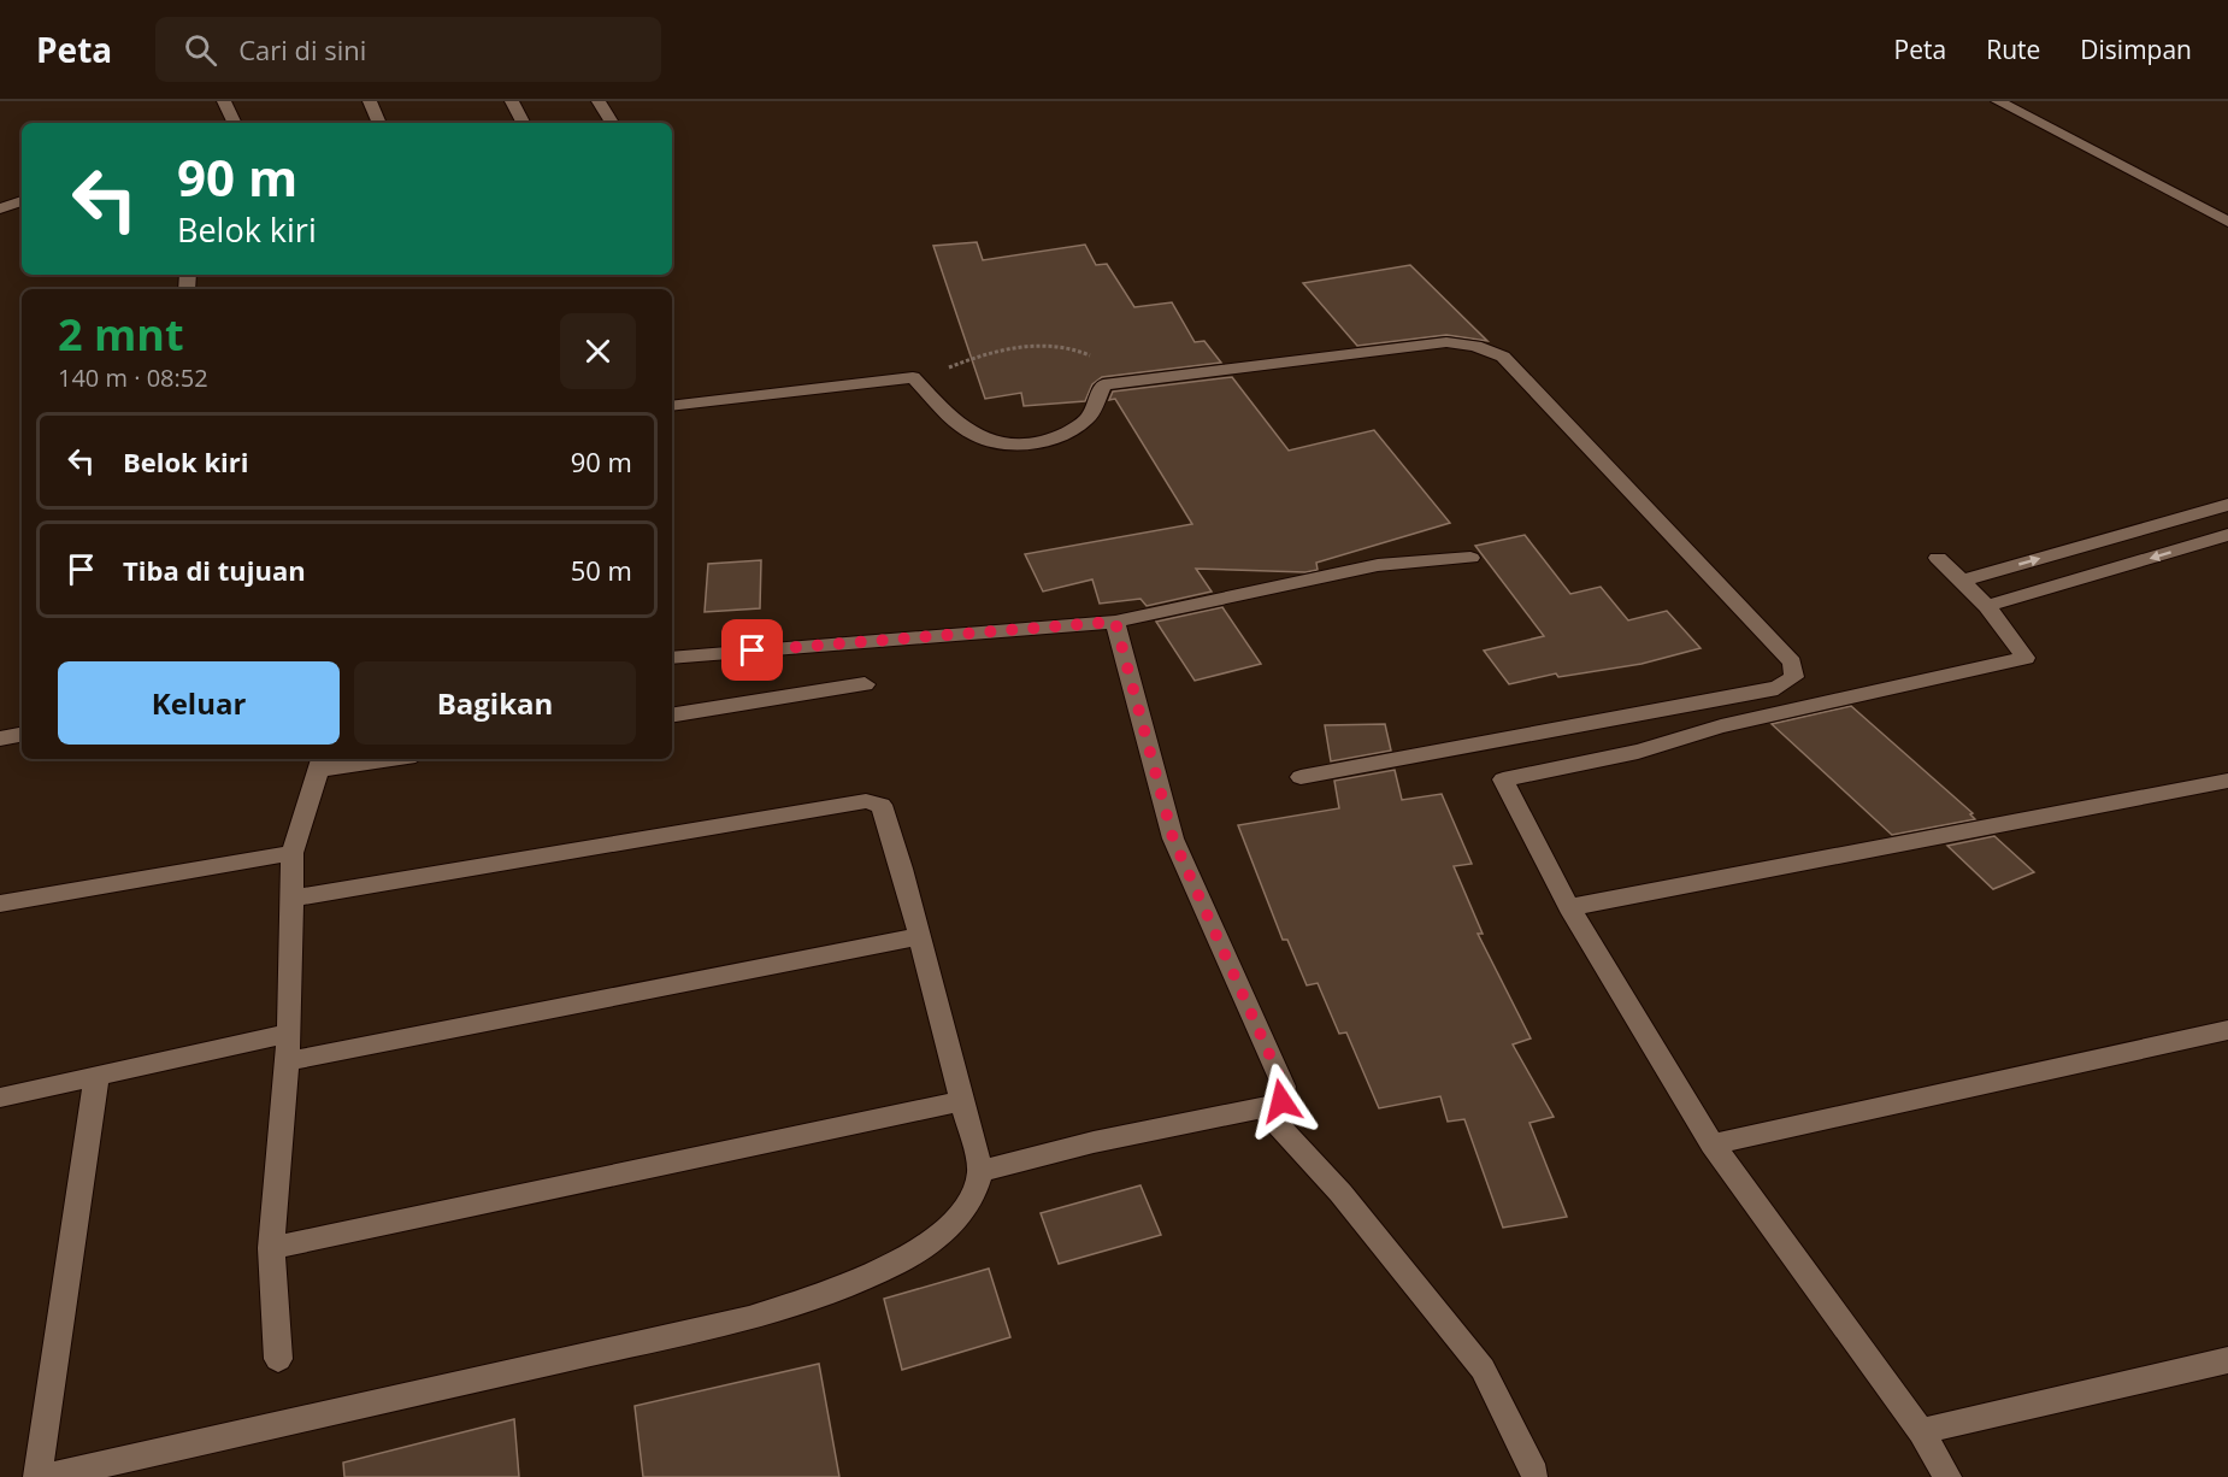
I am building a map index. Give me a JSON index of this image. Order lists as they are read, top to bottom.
{
  "page": {
    "header": "Peta",
    "search": "Cari di sini",
    "nav": ["Peta", "Rute", "Disimpan"],
    "turn": ["90 m", "Belok kiri"],
    "heading": ["2 mnt", "140 m · 08:52"],
    "list": [
      {
        "name": "Belok kiri",
        "value": "90 m"
      },
      {
        "name": "Tiba di tujuan",
        "value": "50 m"
      }
    ],
    "buttons": ["Keluar", "Bagikan"]
  }
}
